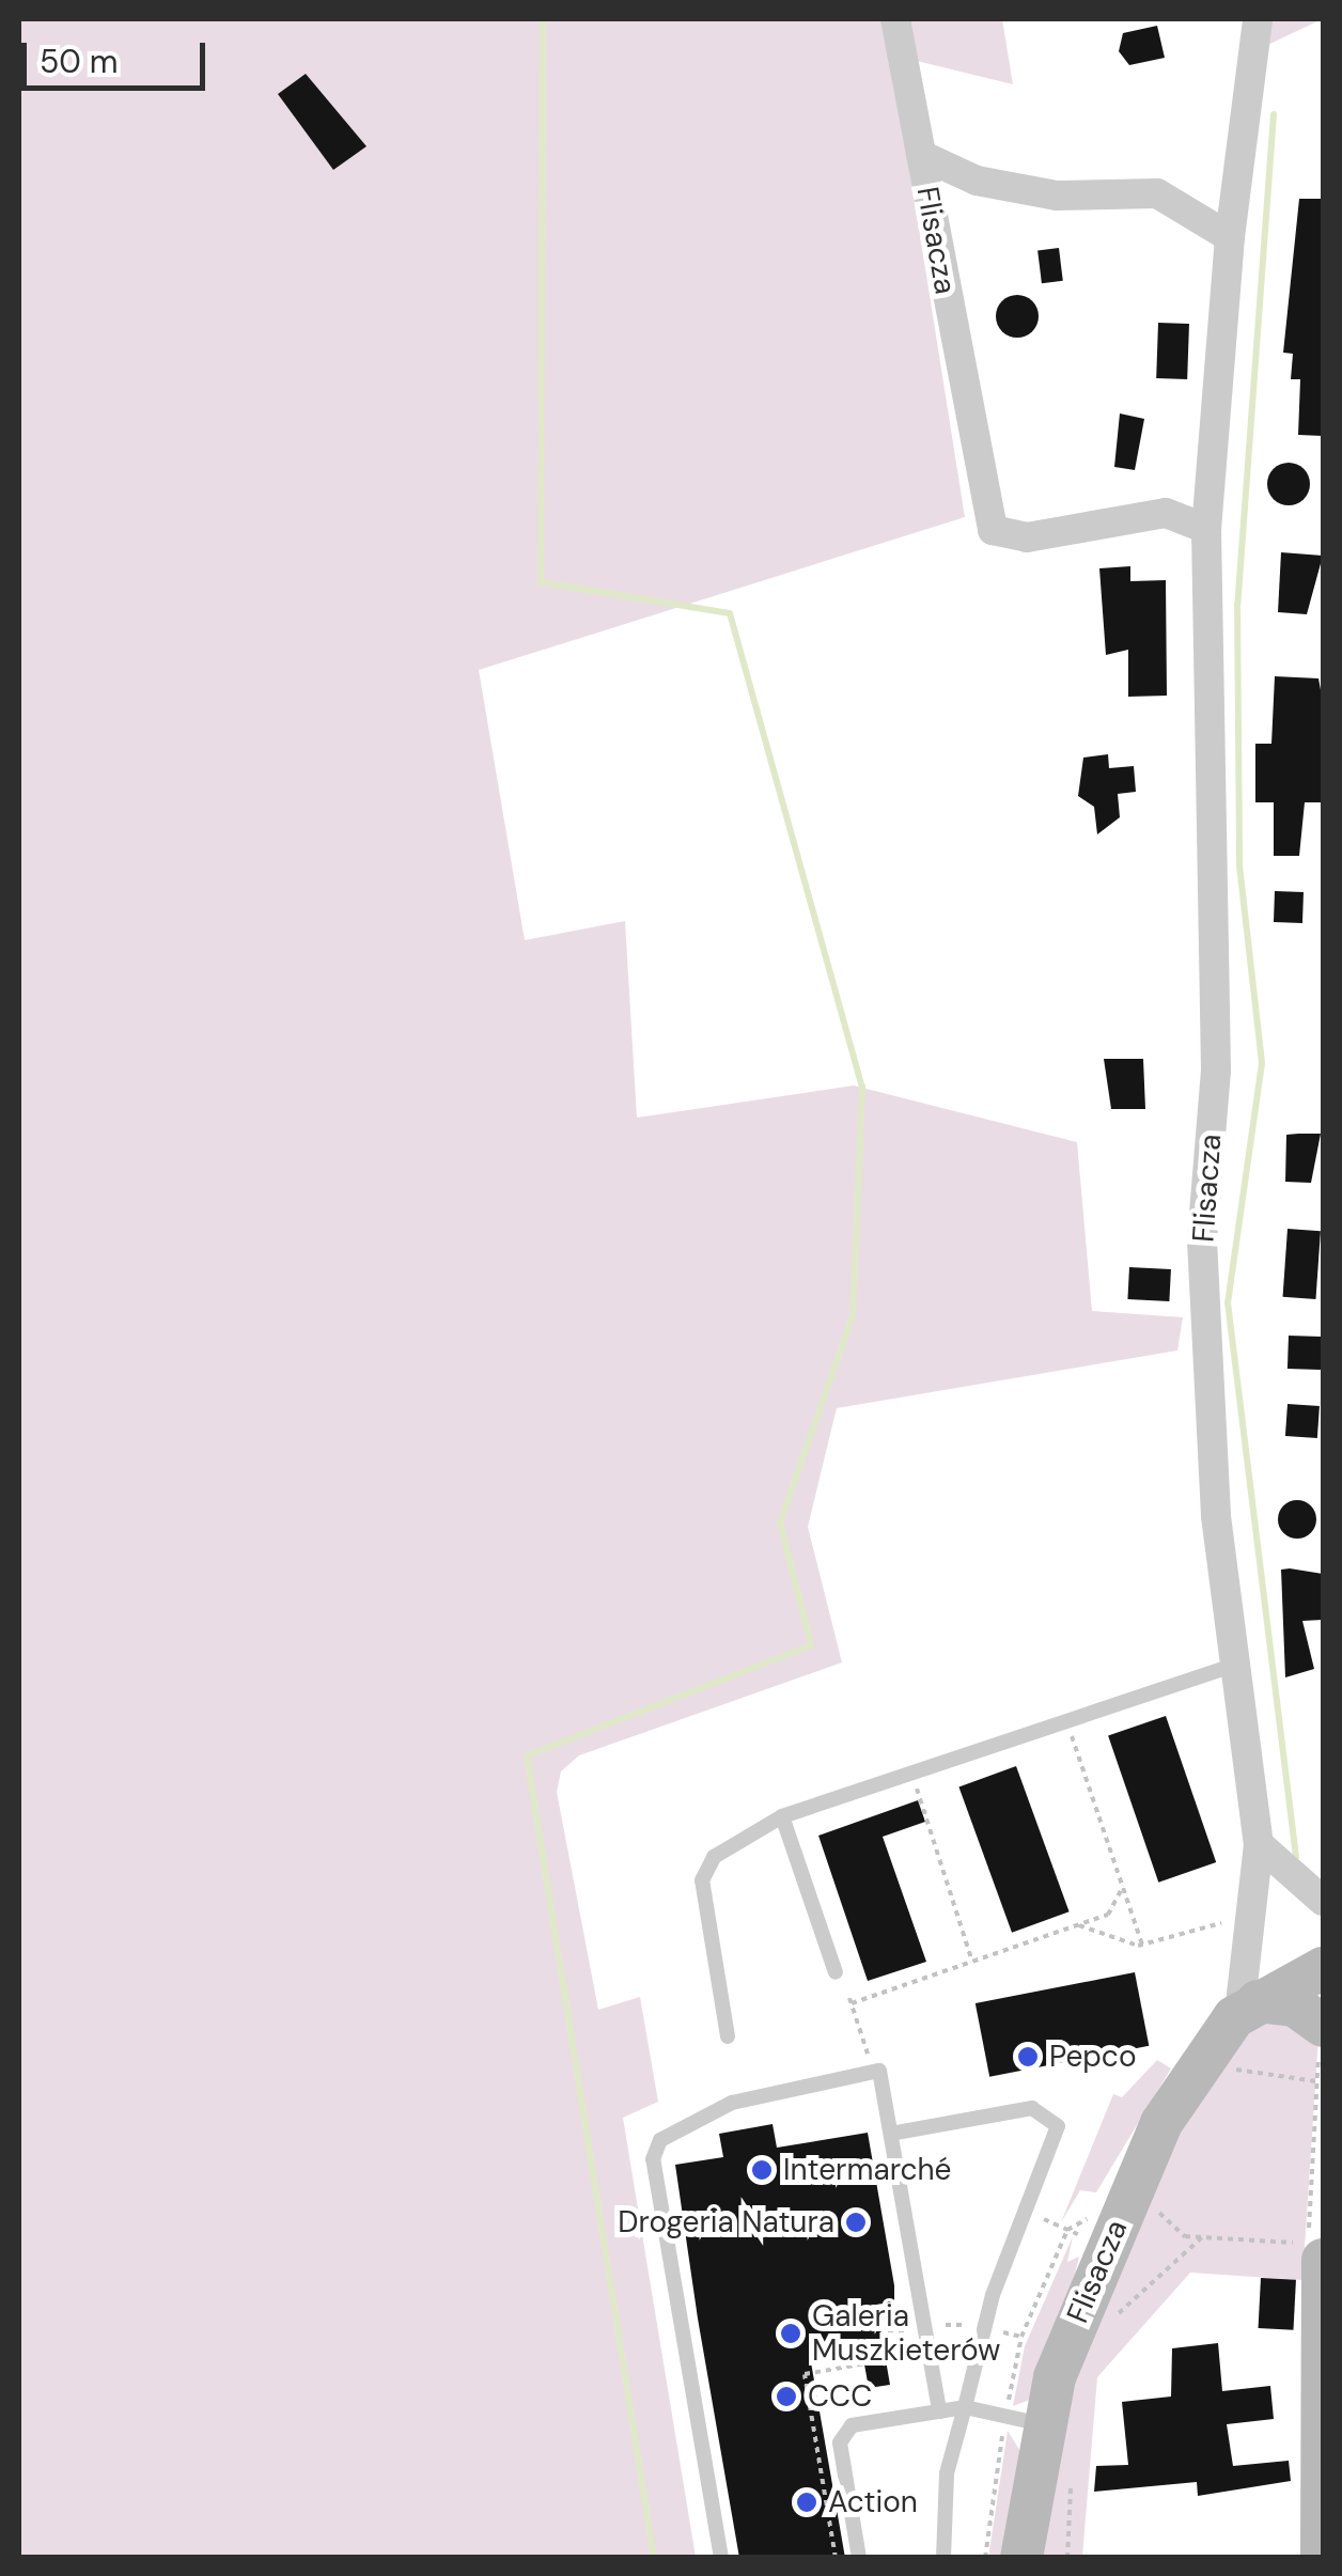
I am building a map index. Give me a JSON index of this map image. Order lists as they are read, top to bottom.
{
  "streets": {
    "street": ["Flisacza"]
  },
  "places": [
    "Pepco",
    "Intermarché",
    "Drogeria Natura",
    "Galeria Muszkieterów",
    "CCC",
    "Action"
  ],
  "scale_bar": "50 m"
}
